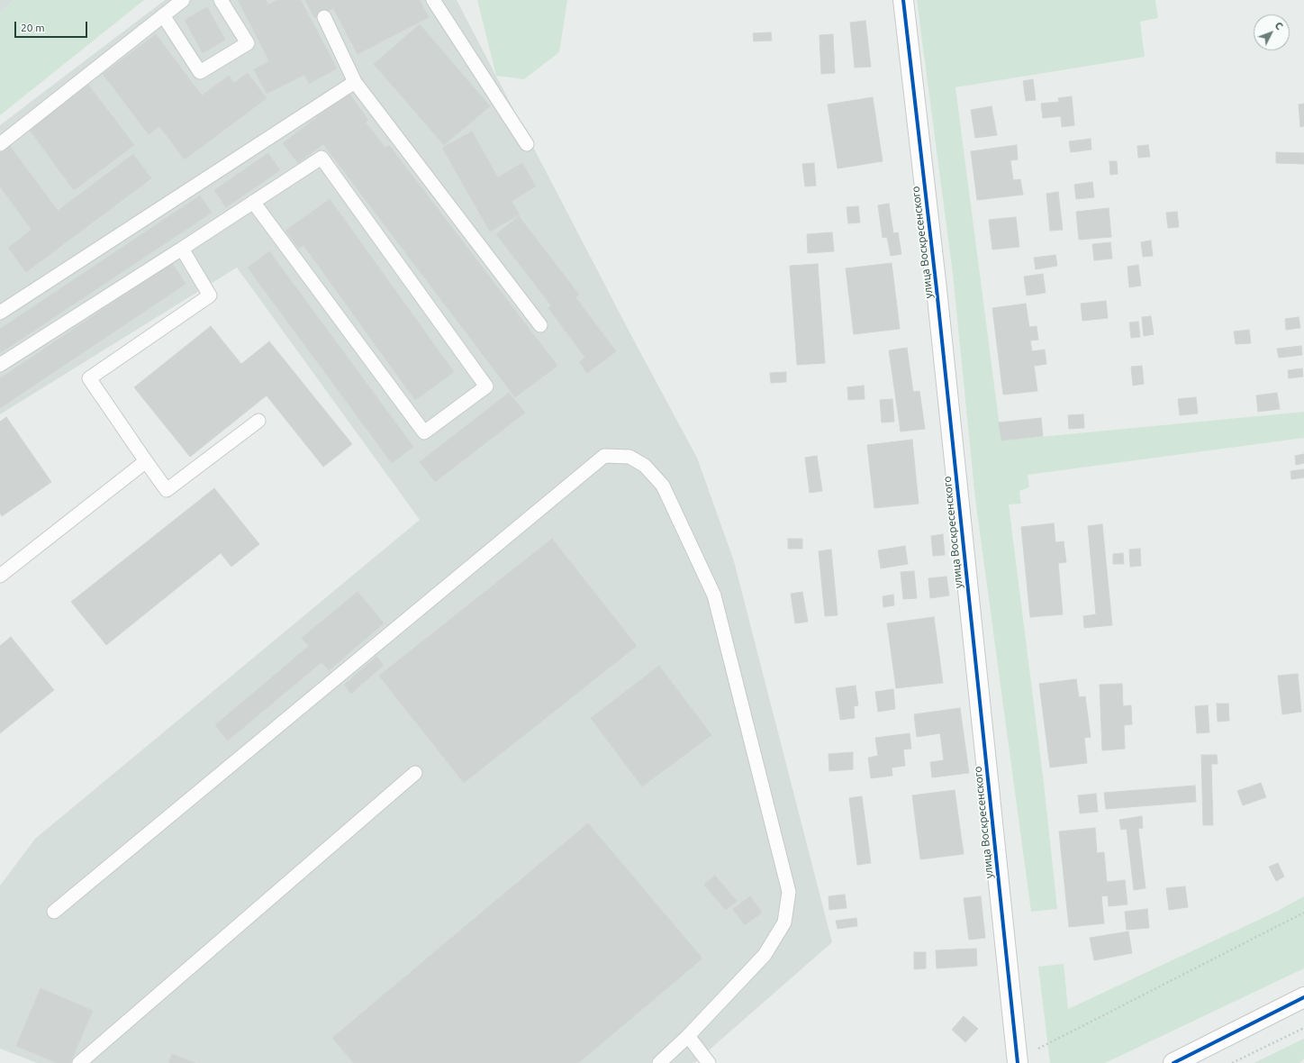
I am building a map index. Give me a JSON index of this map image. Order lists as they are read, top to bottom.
{
  "streets": {
    "street": ["улица Воскресенского"]
  },
  "scale_bar": "20 m",
  "north": "top right"
}
